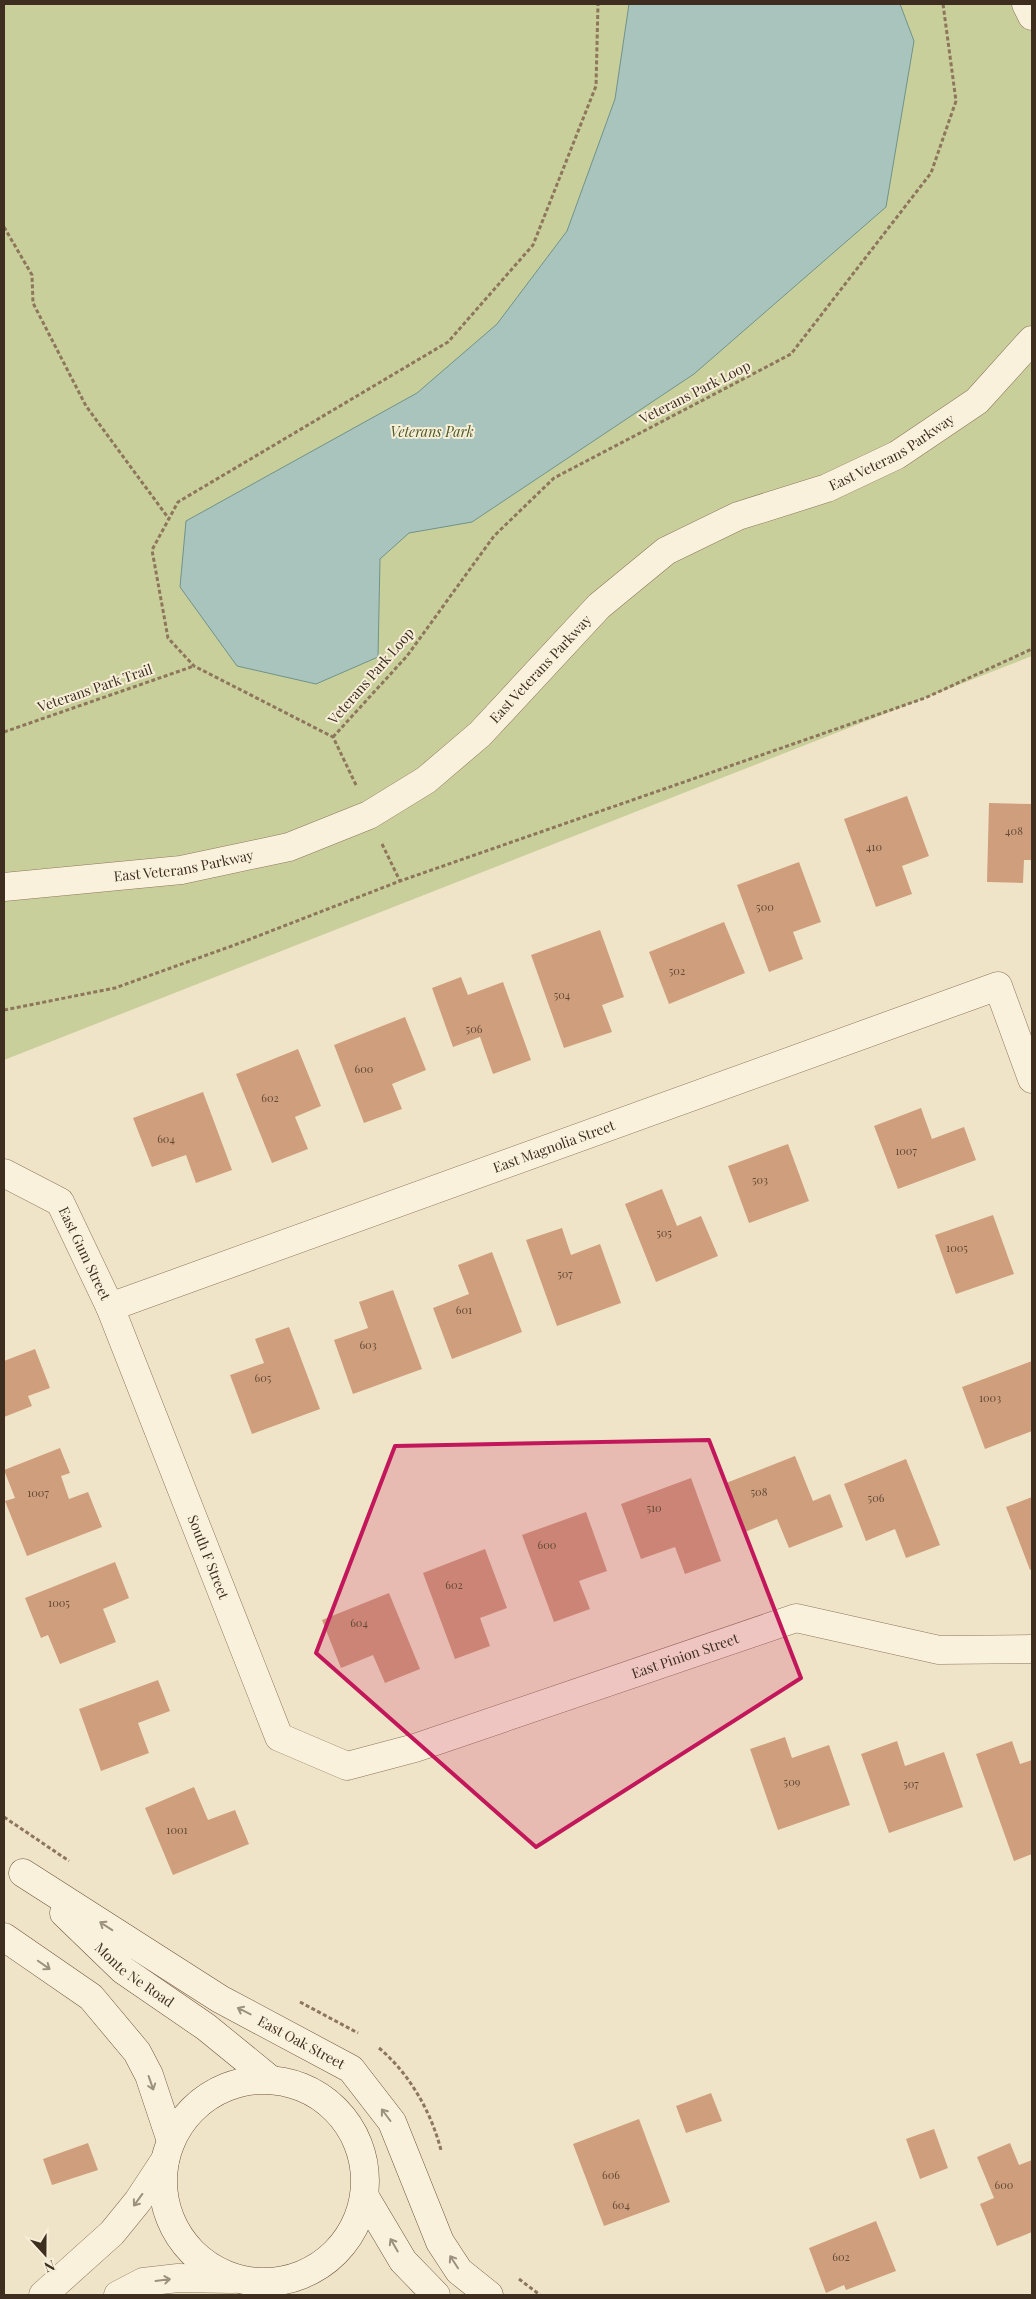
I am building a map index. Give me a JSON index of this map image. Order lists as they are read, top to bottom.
{
  "streets": {
    "street": [
      "East Veterans Parkway",
      "East Magnolia Street",
      "East Gum Street",
      "South F Street",
      "East Pinion Street",
      "Monte Ne Road",
      "East Oak Street"
    ],
    "path": ["Veterans Park Loop", "Veterans Park Trail"]
  },
  "crossings": [
    ["Veterans Park Loop", "Veterans Park Trail"],
    ["East Magnolia Street", "East Gum Street"],
    ["East Magnolia Street", "South F Street"],
    ["East Gum Street", "South F Street"],
    ["South F Street", "East Pinion Street"],
    ["Monte Ne Road", "East Oak Street"]
  ],
  "parks": ["Veterans Park"],
  "house_numbers": [
    "408",
    "410",
    "500",
    "502",
    "504",
    "506",
    "600",
    "602",
    "604",
    "1007",
    "503",
    "505",
    "1005",
    "507",
    "601",
    "603",
    "605",
    "1003",
    "508",
    "1007",
    "506",
    "510",
    "600",
    "602",
    "1005",
    "604",
    "509",
    "507",
    "1001",
    "606",
    "600",
    "604",
    "602"
  ],
  "north": "bottom"
}
